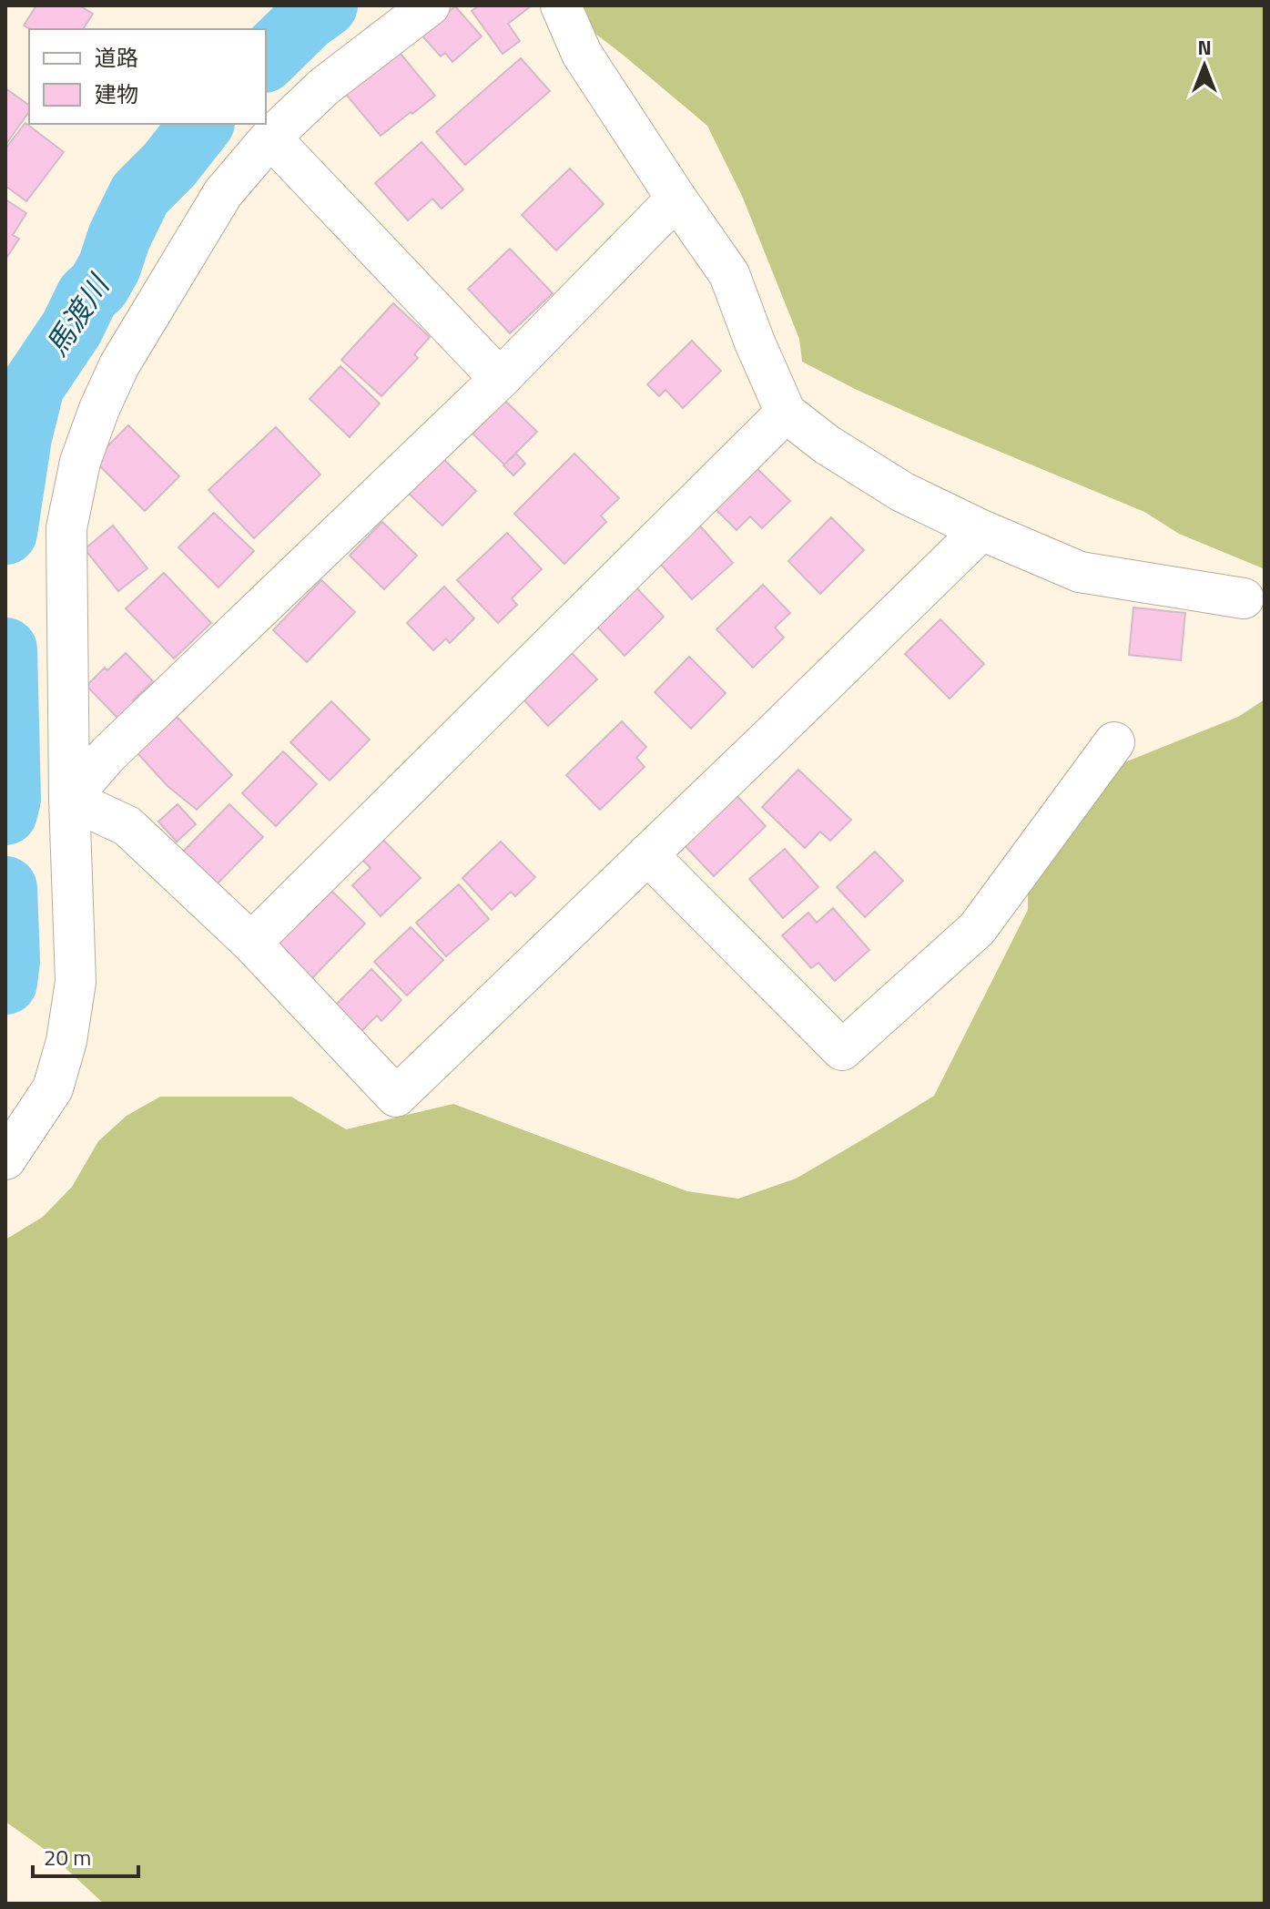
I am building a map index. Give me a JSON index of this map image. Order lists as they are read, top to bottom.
{
  "water": ["馬渡川"],
  "legend": ["道路", "建物"],
  "scale_bar": "20 m",
  "north": "top"
}
